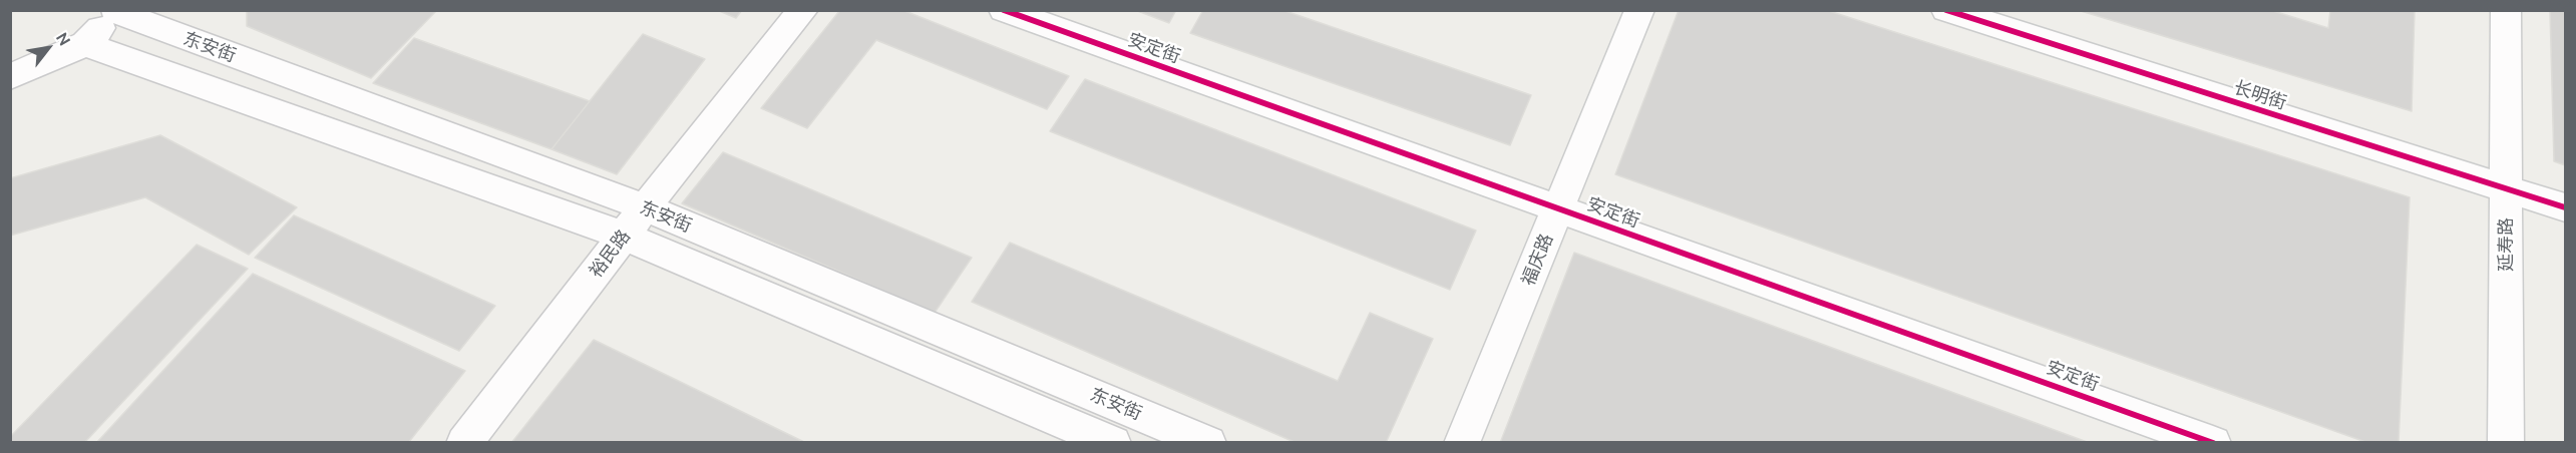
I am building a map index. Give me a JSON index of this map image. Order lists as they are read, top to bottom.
{
  "streets": {
    "street": [
      "东安街",
      "安定街",
      "长明街",
      "延寿路",
      "裕民路",
      "福庆路"
    ]
  },
  "crossings": [
    ["东安街", "裕民路"],
    ["安定街", "福庆路"],
    ["长明街", "延寿路"]
  ],
  "north": "top right"
}
